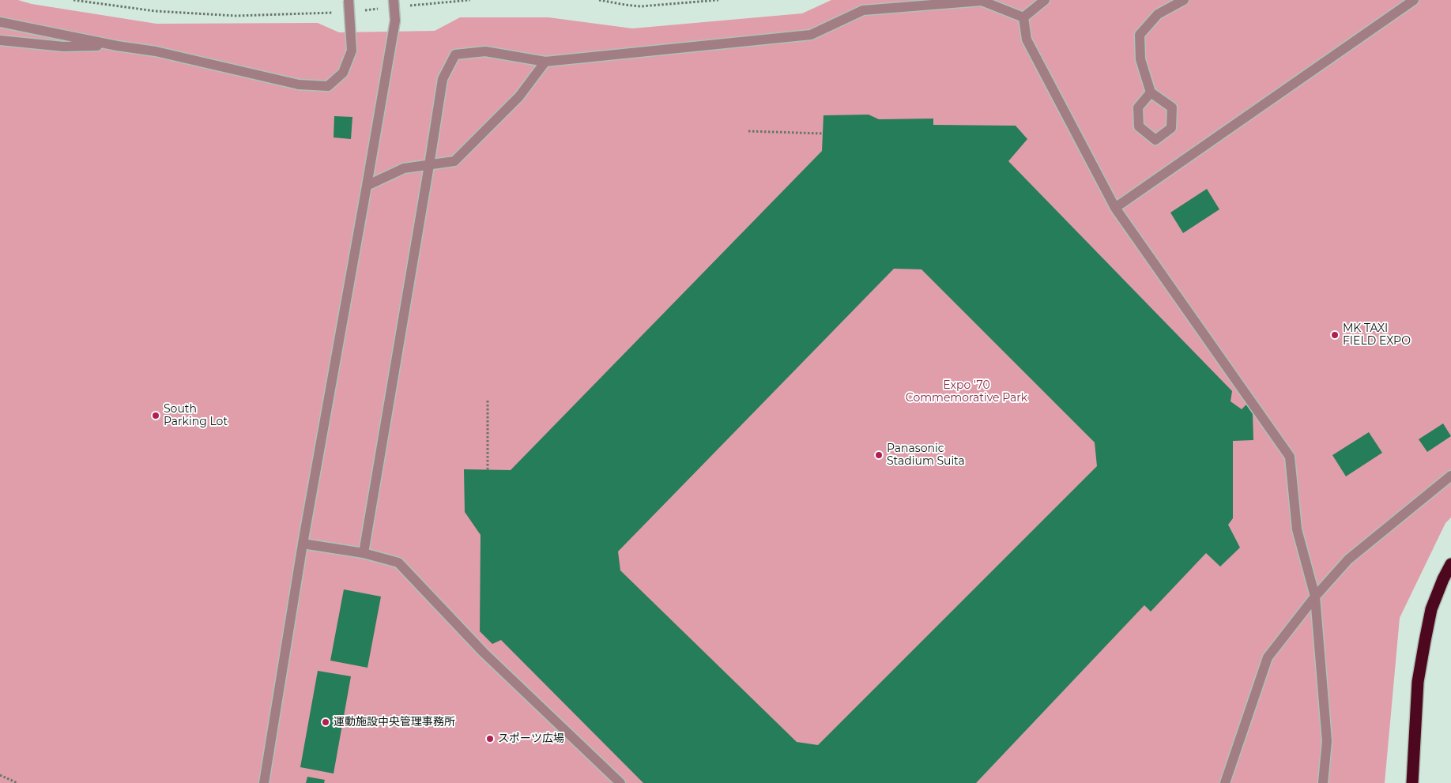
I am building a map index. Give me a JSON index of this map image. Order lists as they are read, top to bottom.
{
  "parks": ["Expo '70 Commemorative Park"],
  "places": [
    "MK TAXI FIELD EXPO",
    "South Parking Lot",
    "Panasonic Stadium Suita",
    "運動施設中央管理事務所",
    "スポーツ広場"
  ]
}
